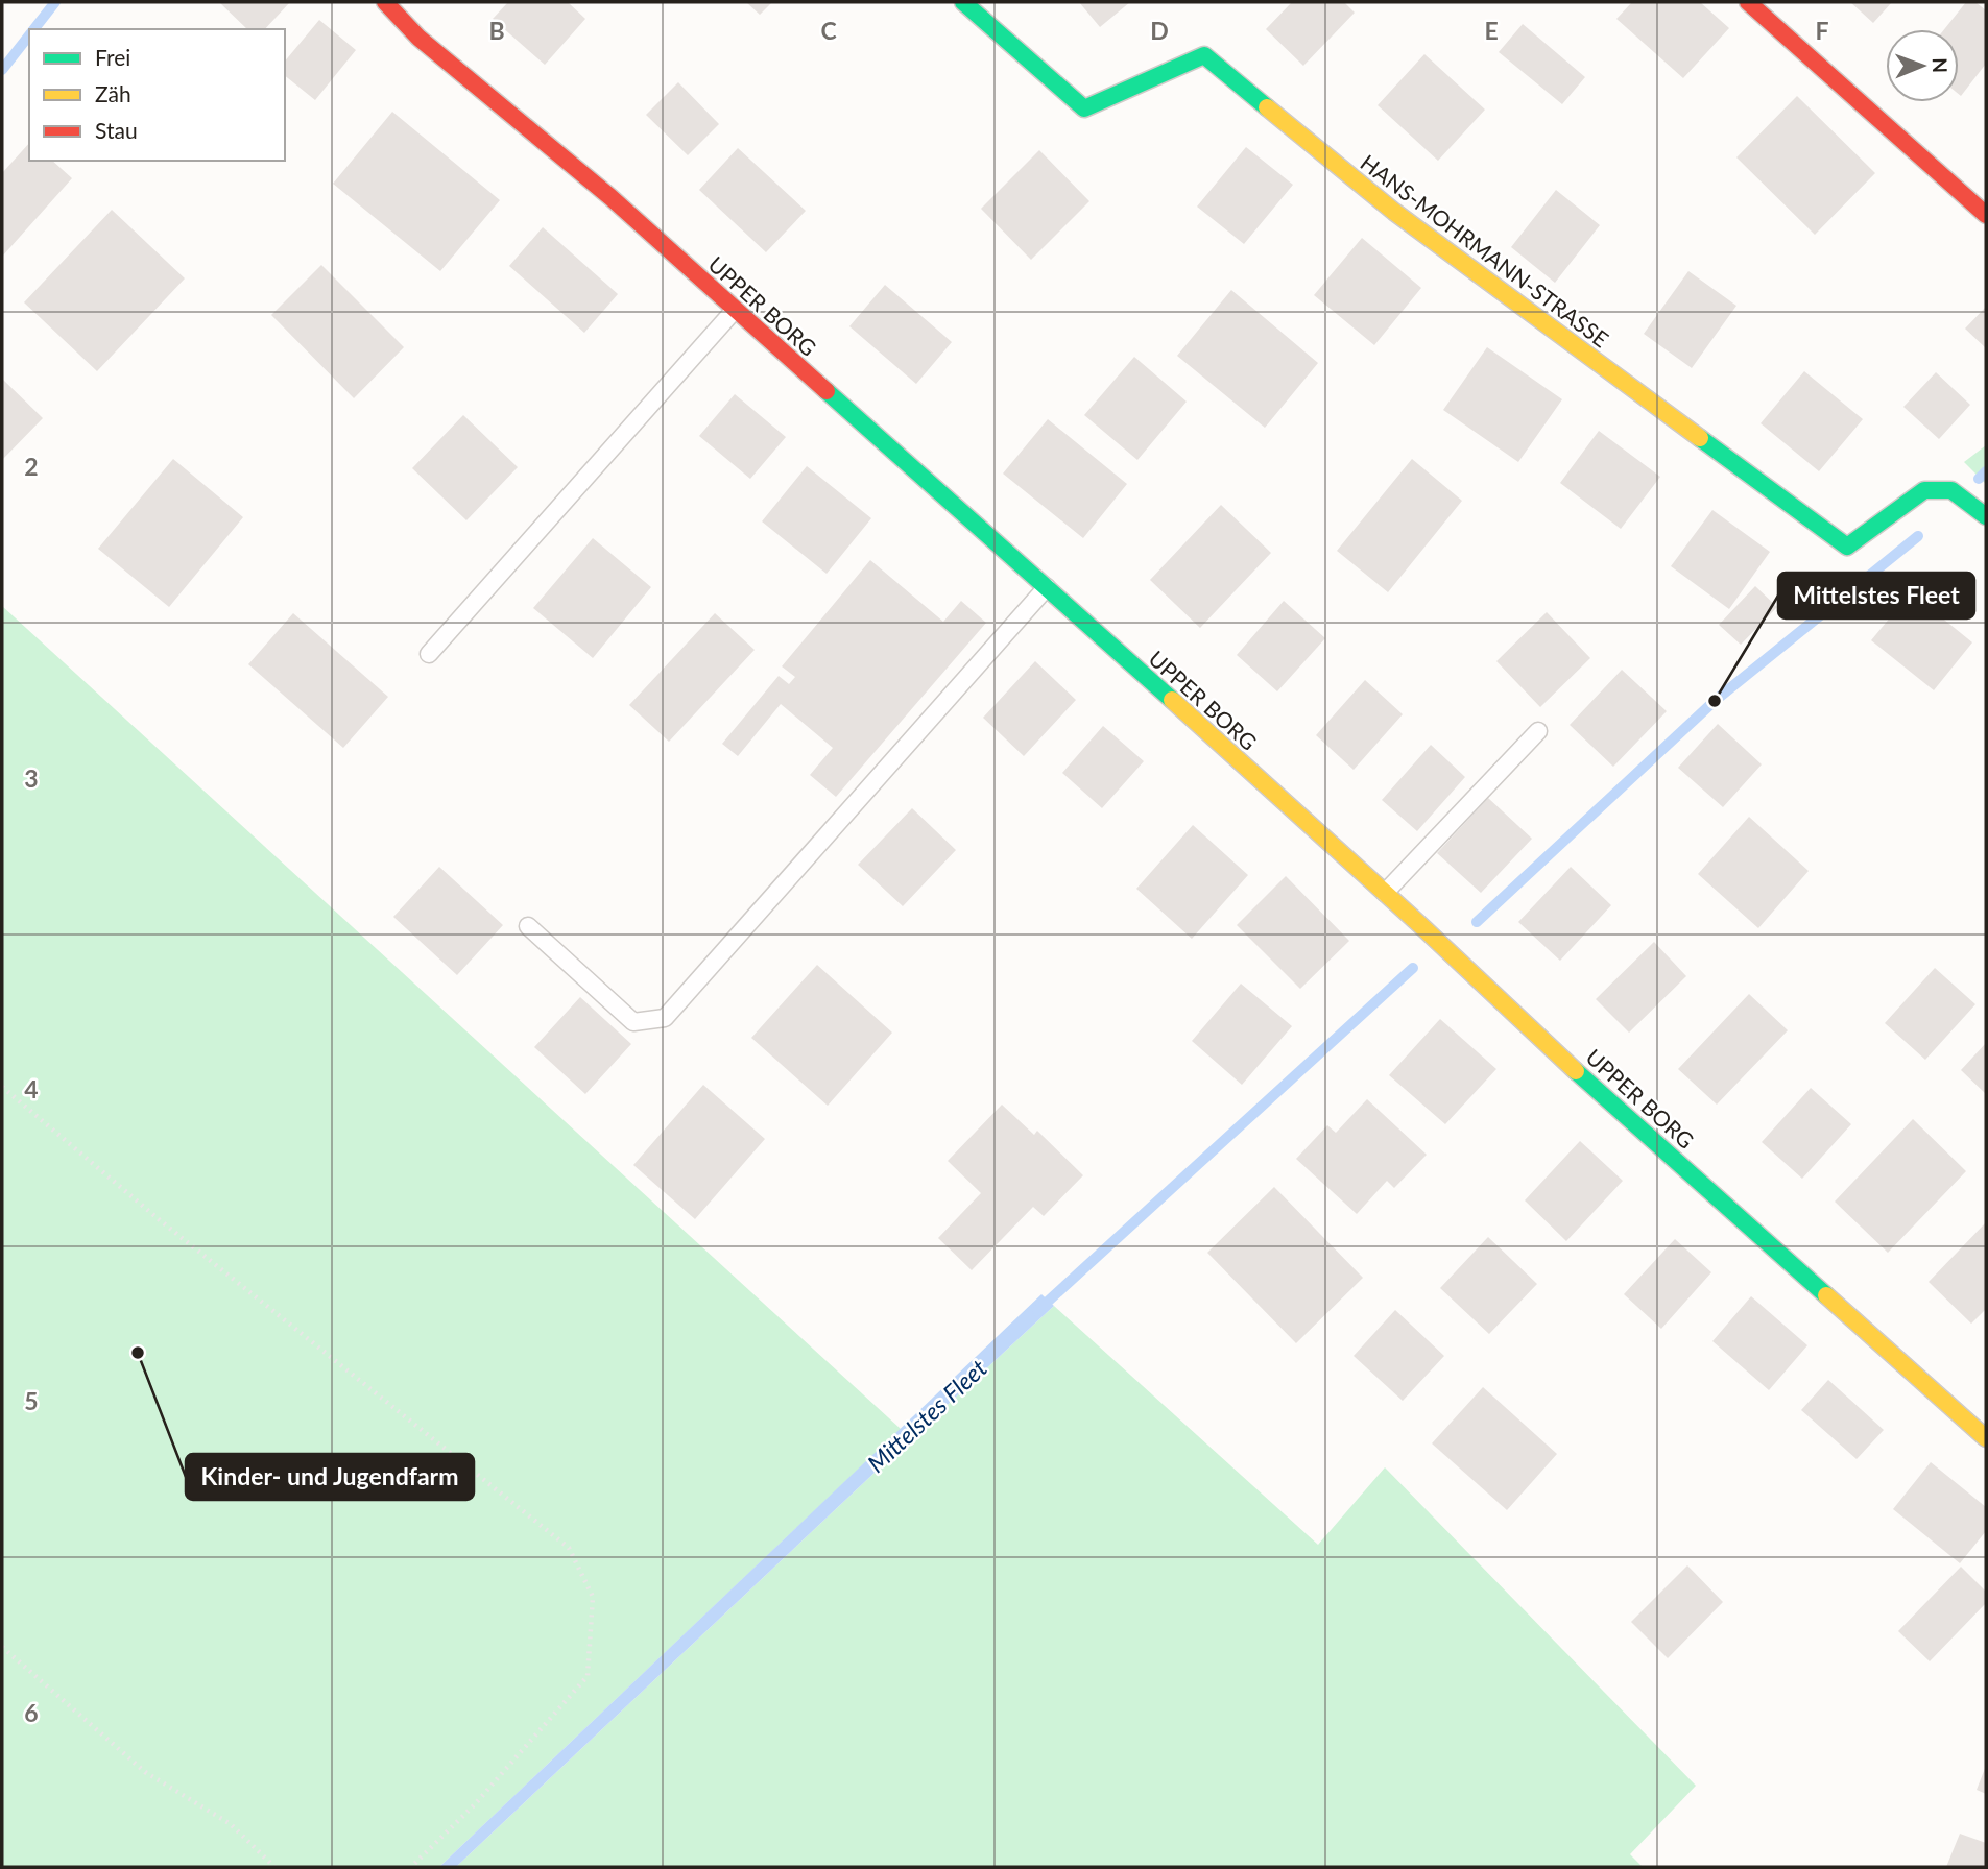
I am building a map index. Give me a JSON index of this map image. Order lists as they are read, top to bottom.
{
  "streets": {
    "street": ["HANS-MOHRMANN-STRASSE", "UPPER BORG"]
  },
  "water": ["Mittelstes Fleet"],
  "places": ["Mittelstes Fleet", "Kinder- und Jugendfarm"],
  "legend": ["Frei", "Zäh", "Stau"],
  "north": "right",
  "grid": {
    "columns": [
      "B",
      "C",
      "D",
      "E",
      "F"
    ],
    "rows": [
      "2",
      "3",
      "4",
      "5",
      "6"
    ]
  }
}
